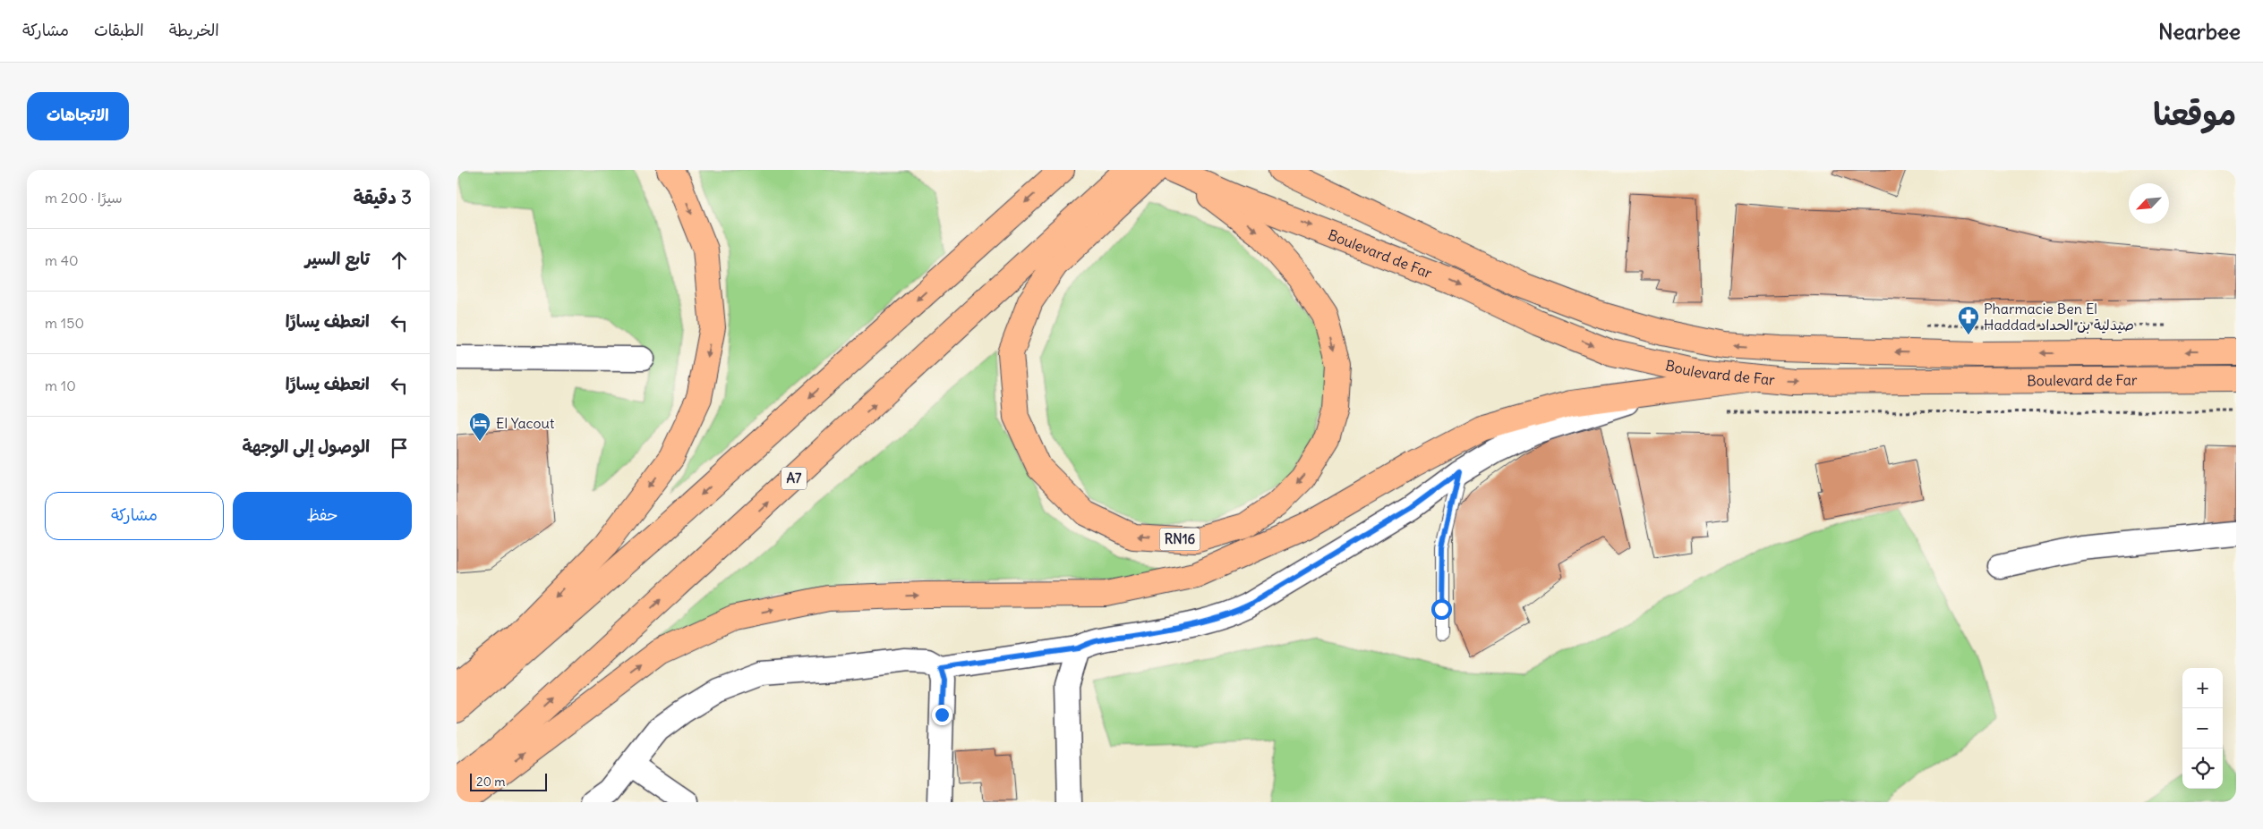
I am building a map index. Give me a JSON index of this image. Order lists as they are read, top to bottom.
{
  "streets": {
    "highway": ["Boulevard de Far", "A7", "RN16"]
  },
  "crossings": [
    ["Boulevard de Far", "RN16"]
  ],
  "places": {
    "pharmacy": ["Pharmacie Ben El Haddad صيدلية بن الحداد"],
    "hotel": ["El Yacout"]
  },
  "scale_bar": "20 m",
  "north": "bottom left",
  "page": {
    "header": "Nearbee",
    "nav": ["الخريطة", "الطبقات", "مشاركة"],
    "title": "موقعنا",
    "buttons": [
      "الاتجاهات",
      ["حفظ", "مشاركة"]
    ],
    "heading": ["3 دقيقة", "سيرًا · 200 m"],
    "list": [
      ["تابع السير", "40 m"],
      ["انعطف يسارًا", "150 m"],
      ["انعطف يسارًا", "10 m"],
      "الوصول إلى الوجهة"
    ],
    "map_buttons": ["+", "−"],
    "scale": "20 m"
  }
}
